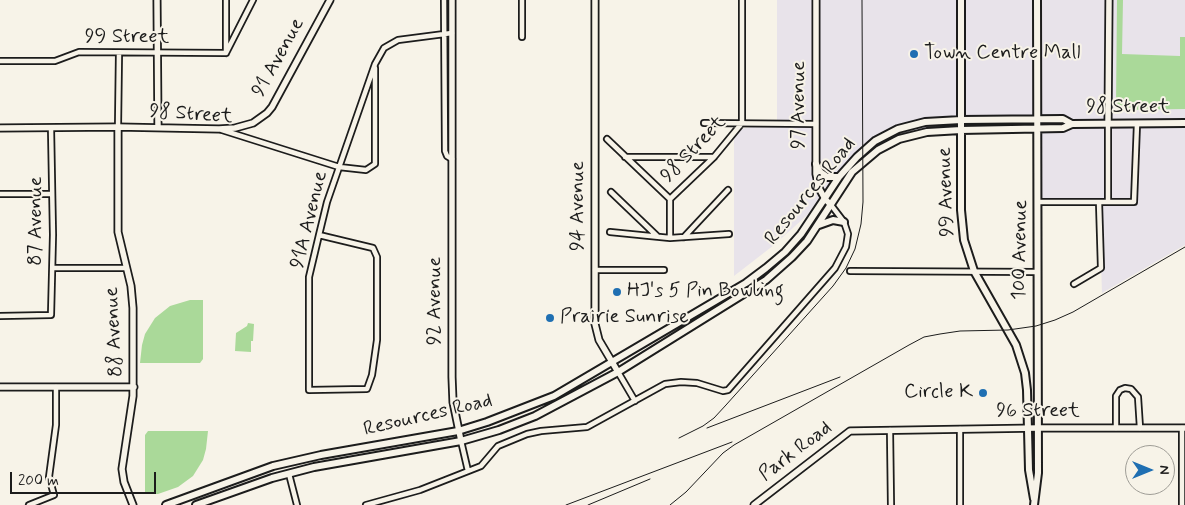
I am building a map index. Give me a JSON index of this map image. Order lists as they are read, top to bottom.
{
  "streets": {
    "main road": [
      "98 Street",
      "Resources Road",
      "99 Avenue",
      "100 Avenue"
    ],
    "street": [
      "99 Street",
      "91 Avenue",
      "97 Avenue",
      "94 Avenue",
      "91A Avenue",
      "87 Avenue",
      "92 Avenue",
      "88 Avenue",
      "96 Street",
      "Park Road"
    ]
  },
  "crossings": [
    ["91 Avenue", "98 Street"],
    ["97 Avenue", "98 Street"],
    ["97 Avenue", "Resources Road"],
    ["98 Street", "Resources Road"],
    ["98 Street", "99 Avenue"],
    ["98 Street", "91A Avenue"],
    ["98 Street", "87 Avenue"],
    ["98 Street", "100 Avenue"],
    ["98 Street", "88 Avenue"],
    ["Resources Road", "99 Avenue"],
    ["Resources Road", "94 Avenue"],
    ["Resources Road", "92 Avenue"],
    ["99 Avenue", "100 Avenue"],
    ["99 Avenue", "96 Street"],
    ["91A Avenue", "92 Avenue"],
    ["100 Avenue", "96 Street"],
    ["96 Street", "Park Road"]
  ],
  "places": [
    "Town Centre Mall",
    "HJ's 5 Pin Bowling",
    "Prairie Sunrise",
    "Circle K"
  ],
  "scale_bar": "200 m",
  "north": "right"
}
